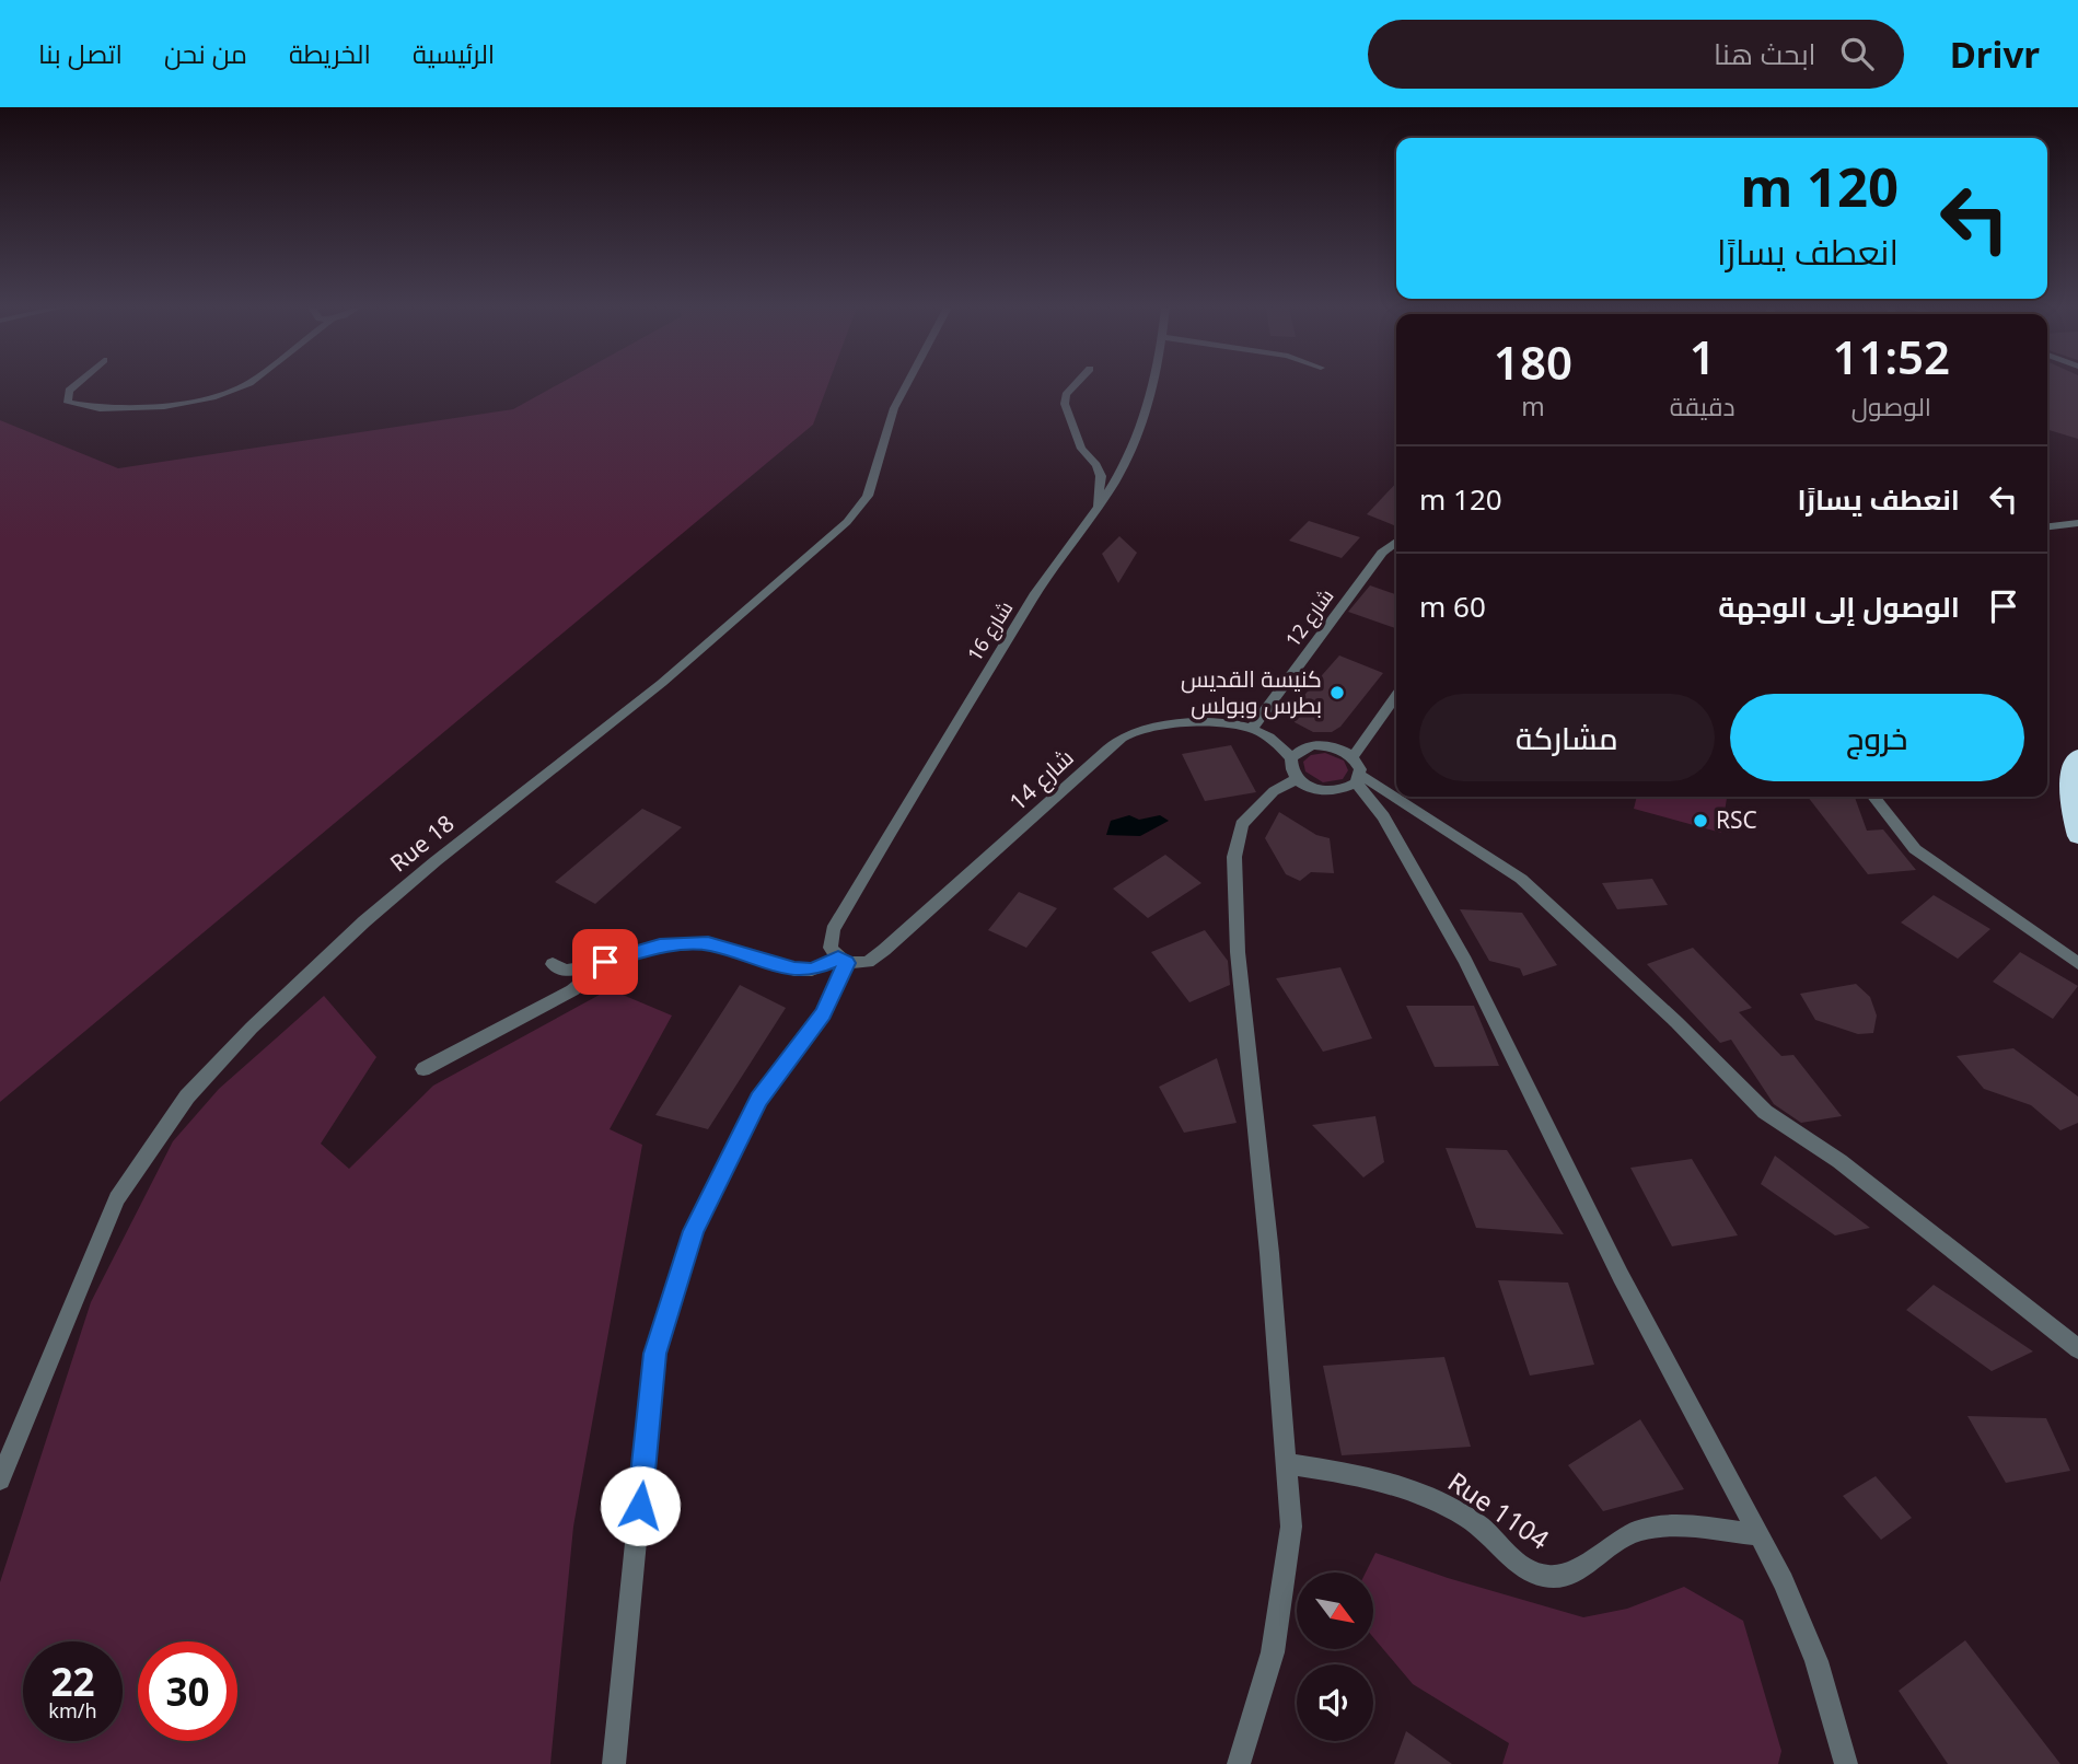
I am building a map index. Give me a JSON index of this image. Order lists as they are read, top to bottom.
{
  "streets": {
    "street": [
      "شارع 12",
      "شارع 16",
      "شارع 14",
      "Rue 18",
      "Rue 1104"
    ]
  },
  "crossings": [
    ["شارع 12", "شارع 14"],
    ["شارع 16", "شارع 14"]
  ],
  "places": ["كنيسة القديس بطرس وبولس", "RSC"],
  "north": "bottom right",
  "page": {
    "header": "Drivr",
    "search": "ابحث هنا",
    "nav": [
      "الرئيسية",
      "الخريطة",
      "من نحن",
      "اتصل بنا"
    ],
    "turn": ["120 m", "انعطف يسارًا"],
    "eta": [
      "11:52",
      "الوصول",
      "1",
      "دقيقة",
      "180",
      "m"
    ],
    "list": [
      {
        "name": "انعطف يسارًا",
        "value": "120 m"
      },
      {
        "name": "الوصول إلى الوجهة",
        "value": "60 m"
      }
    ],
    "buttons": ["خروج", "مشاركة"],
    "speed": "22 km/h",
    "limit": "30"
  }
}
